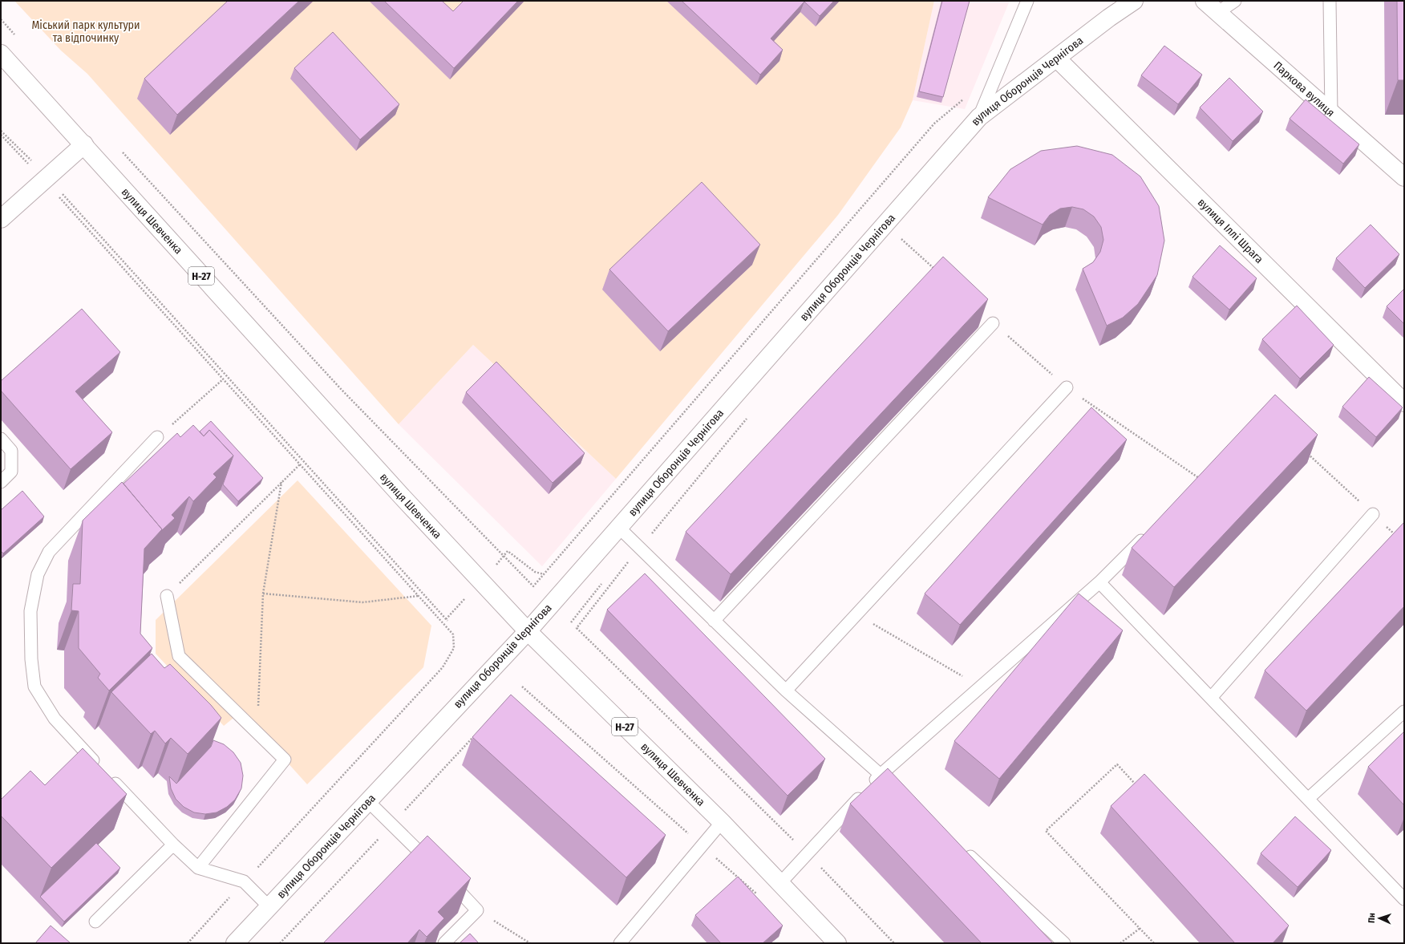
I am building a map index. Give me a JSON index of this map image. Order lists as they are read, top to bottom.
{
  "streets": {
    "street": [
      "вулиця Оборонців Чернігова",
      "Паркова вулиця",
      "вулиця Шевченка",
      "вулиця Іллі Шрага",
      "Н-27"
    ]
  },
  "crossings": [
    ["вулиця Оборонців Чернігова", "вулиця Шевченка"],
    ["вулиця Оборонців Чернігова", "вулиця Іллі Шрага"]
  ],
  "parks": ["Міський парк культури та відпочинку"],
  "north": "left"
}
